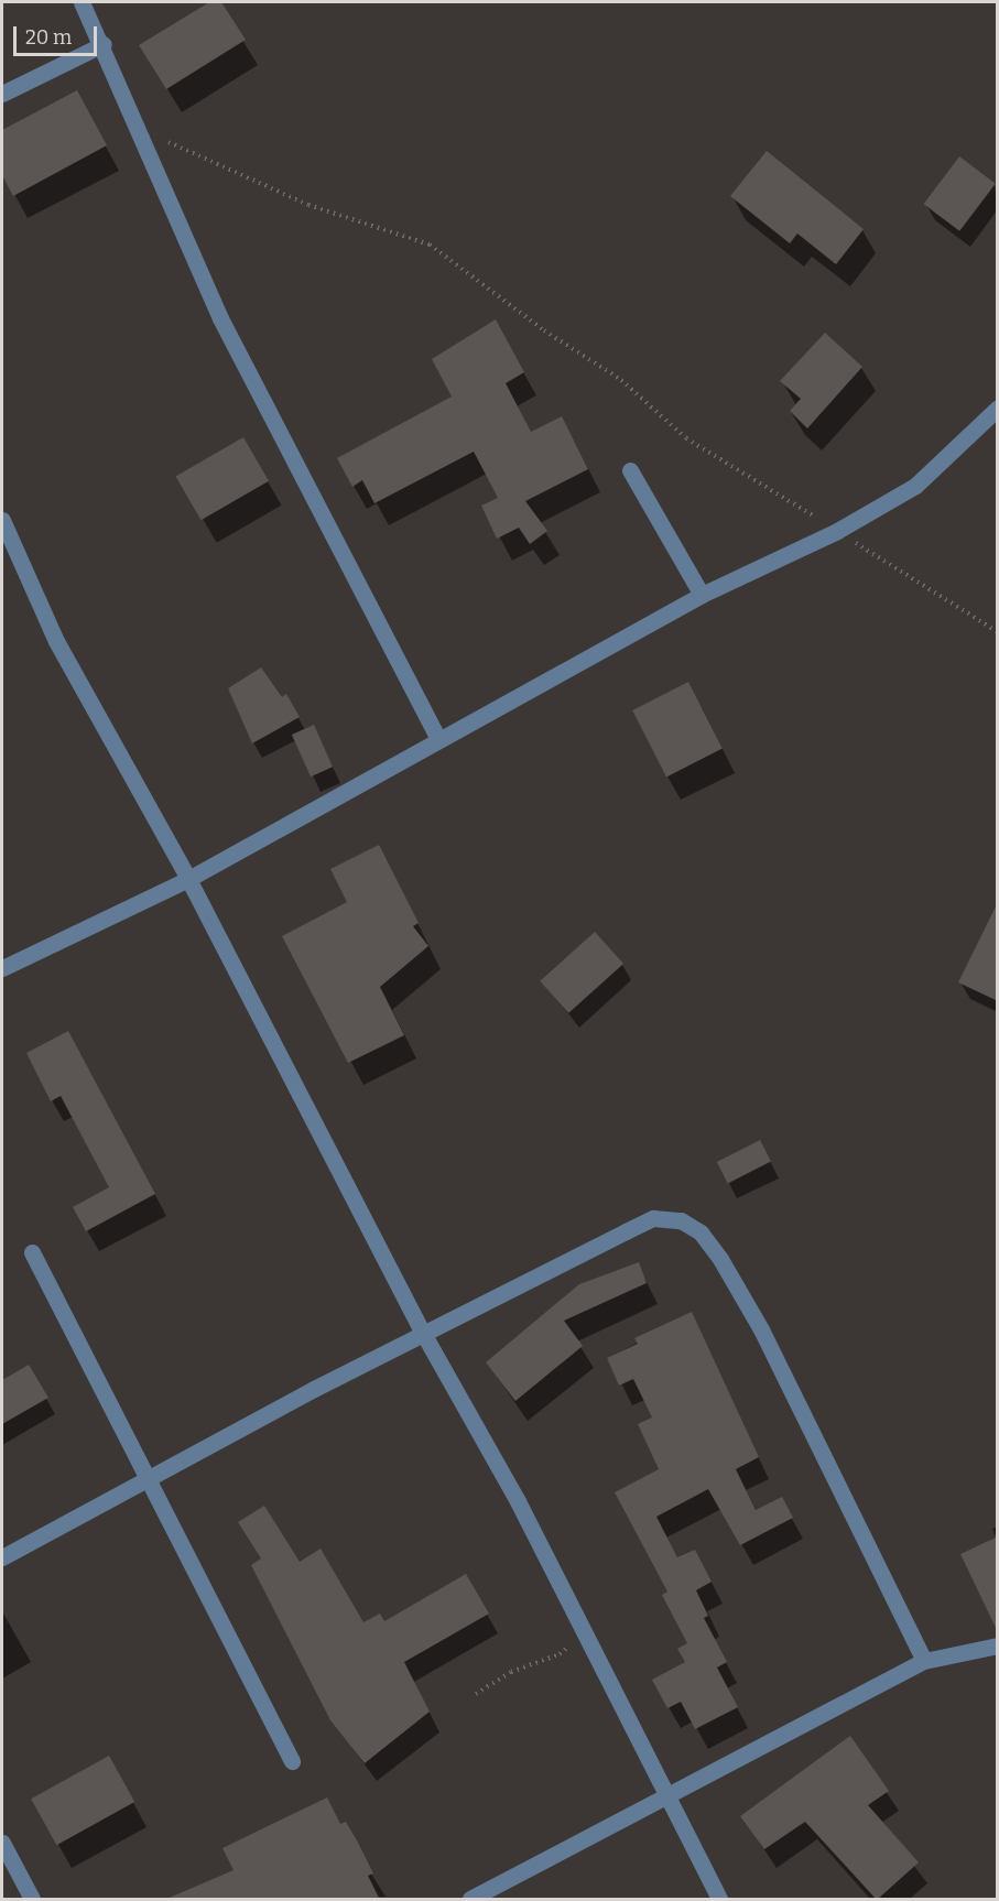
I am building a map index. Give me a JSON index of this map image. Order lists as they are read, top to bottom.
{
  "scale_bar": "20 m"
}
